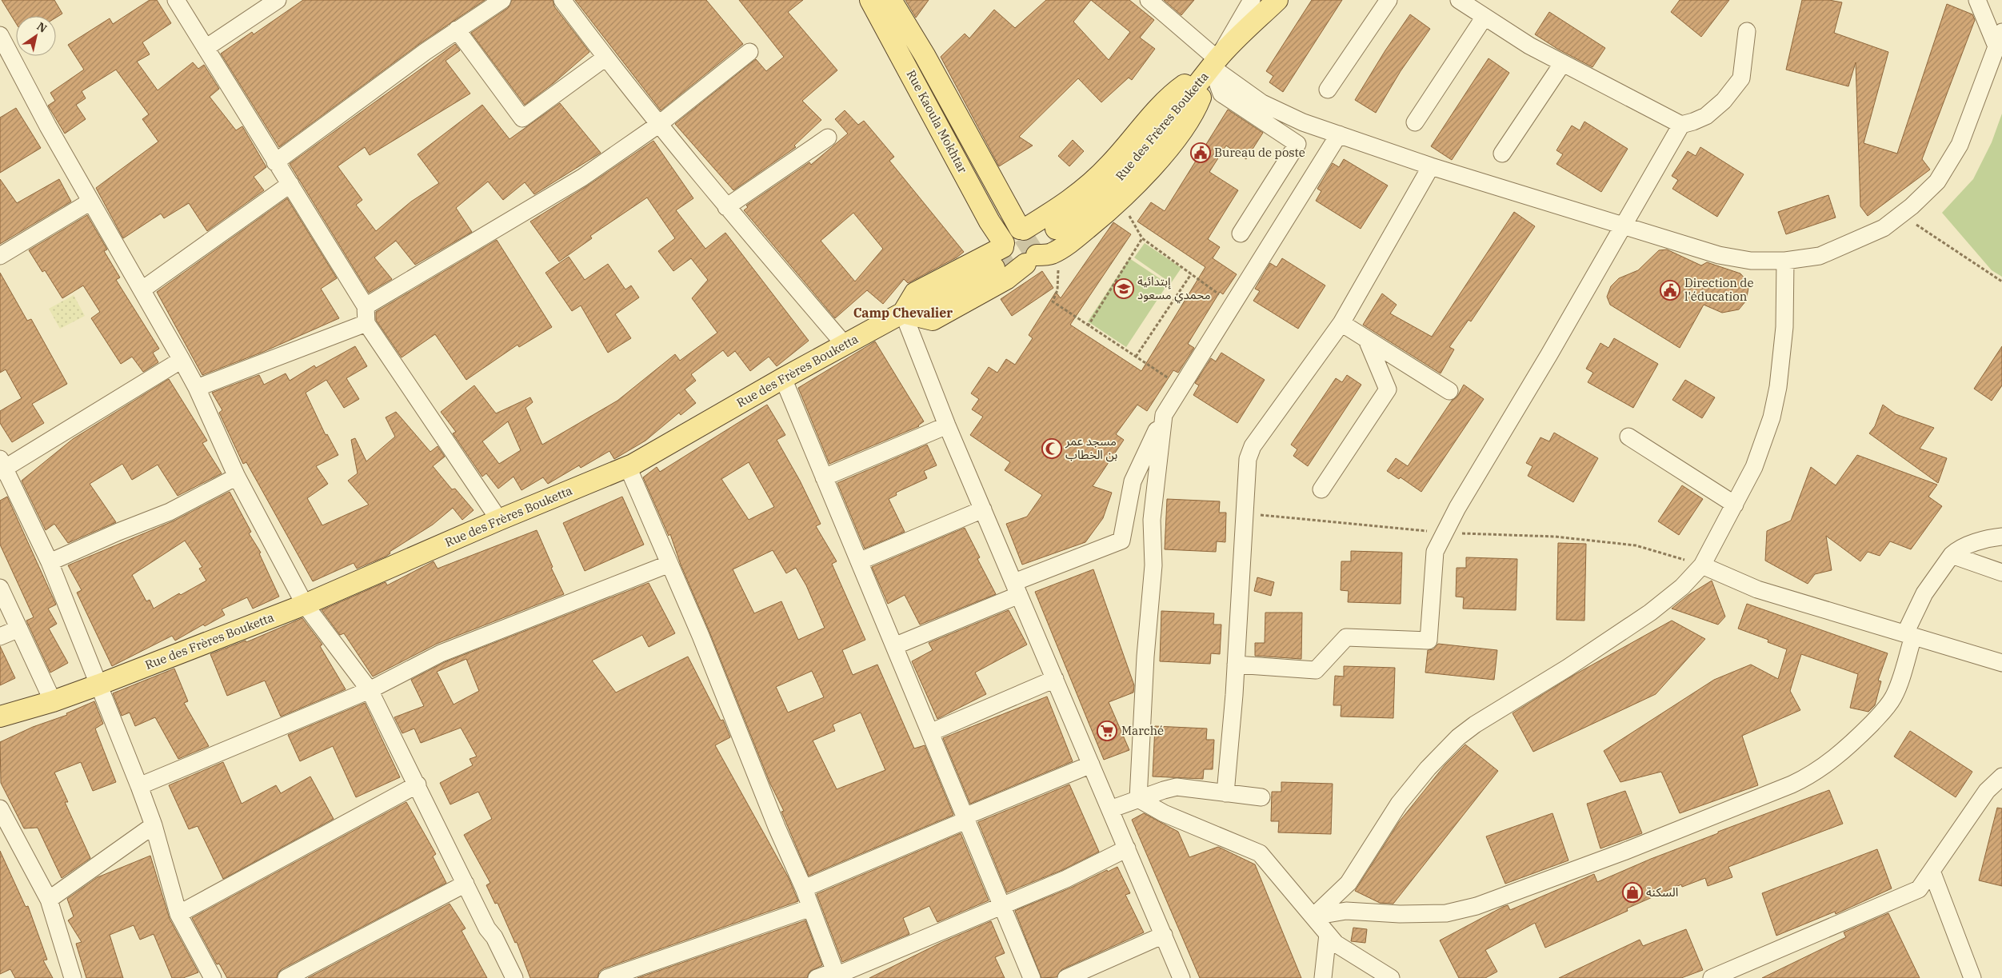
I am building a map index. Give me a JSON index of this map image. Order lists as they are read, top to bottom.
{
  "streets": {
    "main road": ["Rue Kaoula Mokhtar", "Rue des Frères Bouketta"]
  },
  "districts": ["Camp Chevalier"],
  "places": {
    "public building": ["Bureau de poste", "Direction de l'éducation"],
    "school or university": ["إبتدائية محمدي مسعود"],
    "mosque": ["مسجد عمر بن الخطاب"],
    "supermarket": ["Marché"],
    "shop": ["السكنة"]
  },
  "north": "top right"
}
